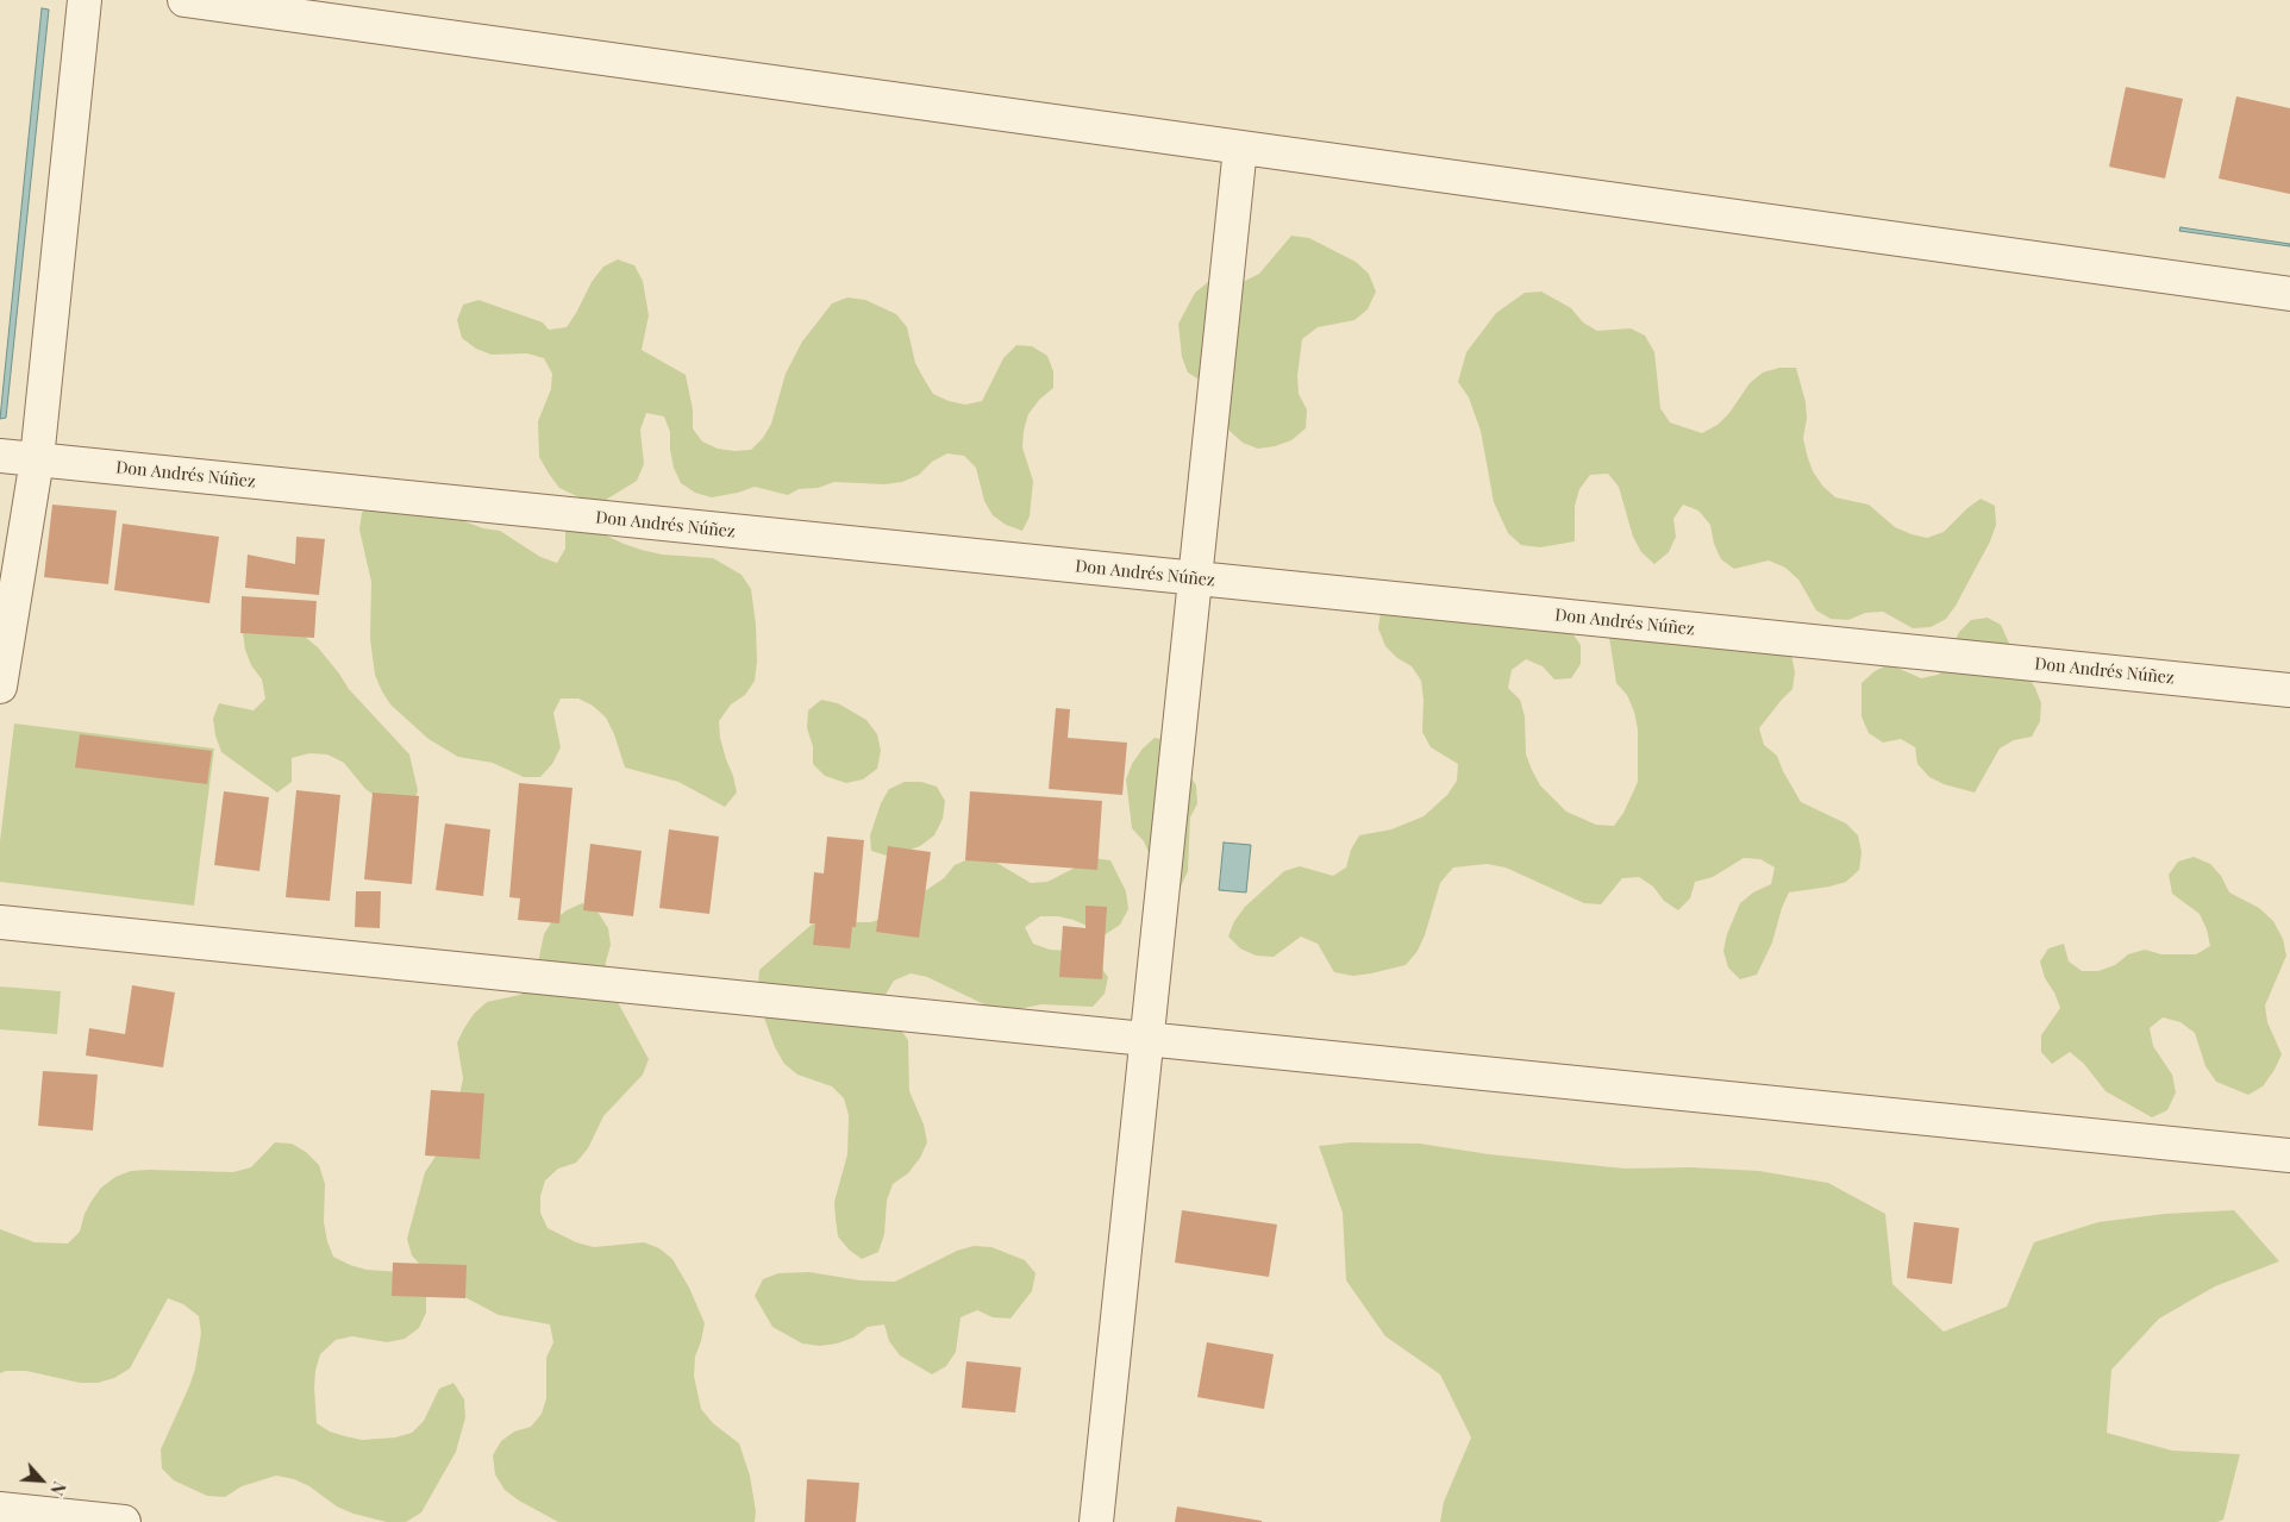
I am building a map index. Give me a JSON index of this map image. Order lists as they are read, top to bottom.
{
  "streets": {
    "street": ["Don Andrés Núñez"]
  },
  "north": "bottom right"
}
